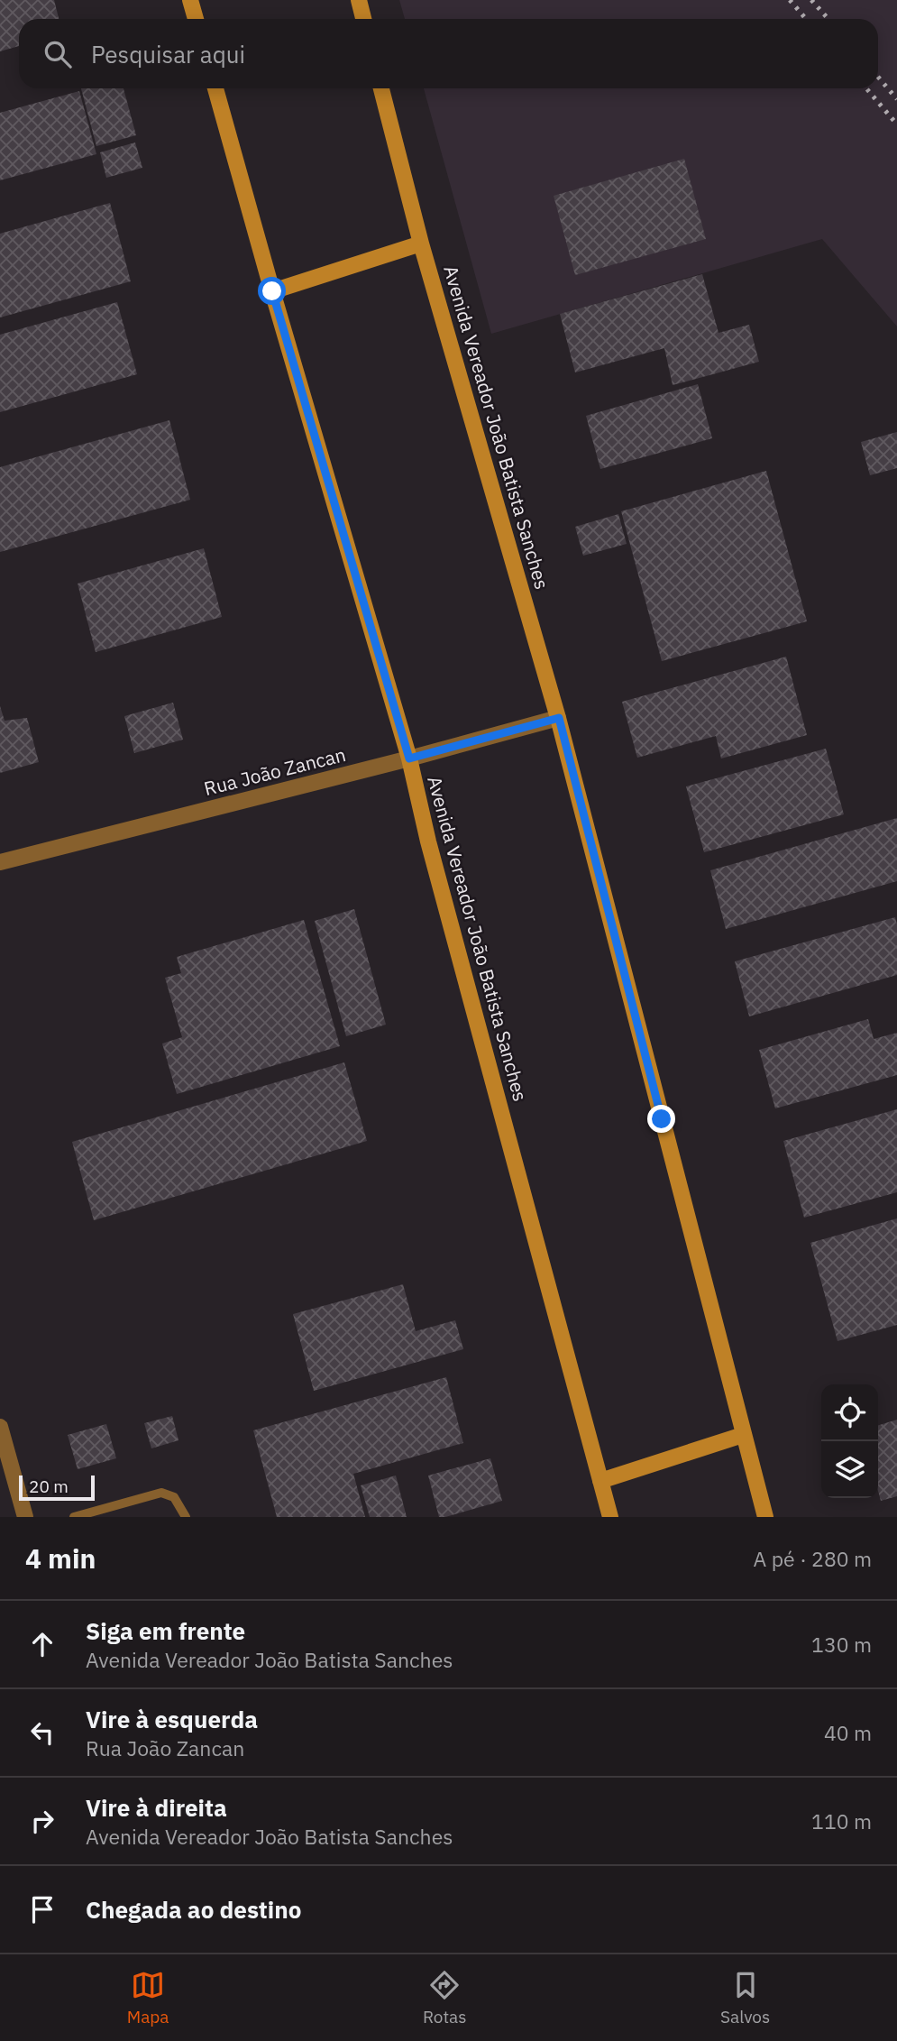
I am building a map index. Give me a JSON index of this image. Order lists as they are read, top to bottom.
{
  "streets": {
    "street": ["Avenida Vereador João Batista Sanches", "Rua João Zancan"]
  },
  "crossings": [
    ["Avenida Vereador João Batista Sanches", "Rua João Zancan"]
  ],
  "scale_bar": "20 m",
  "page": {
    "search": "Pesquisar aqui",
    "scale": "20 m",
    "heading": ["4 min", "A pé · 280 m"],
    "list": [
      ["Siga em frente", "Avenida Vereador João Batista Sanches", "130 m"],
      ["Vire à esquerda", "Rua João Zancan", "40 m"],
      ["Vire à direita", "Avenida Vereador João Batista Sanches", "110 m"],
      "Chegada ao destino"
    ],
    "nav": ["Mapa", "Rotas", "Salvos"]
  }
}
